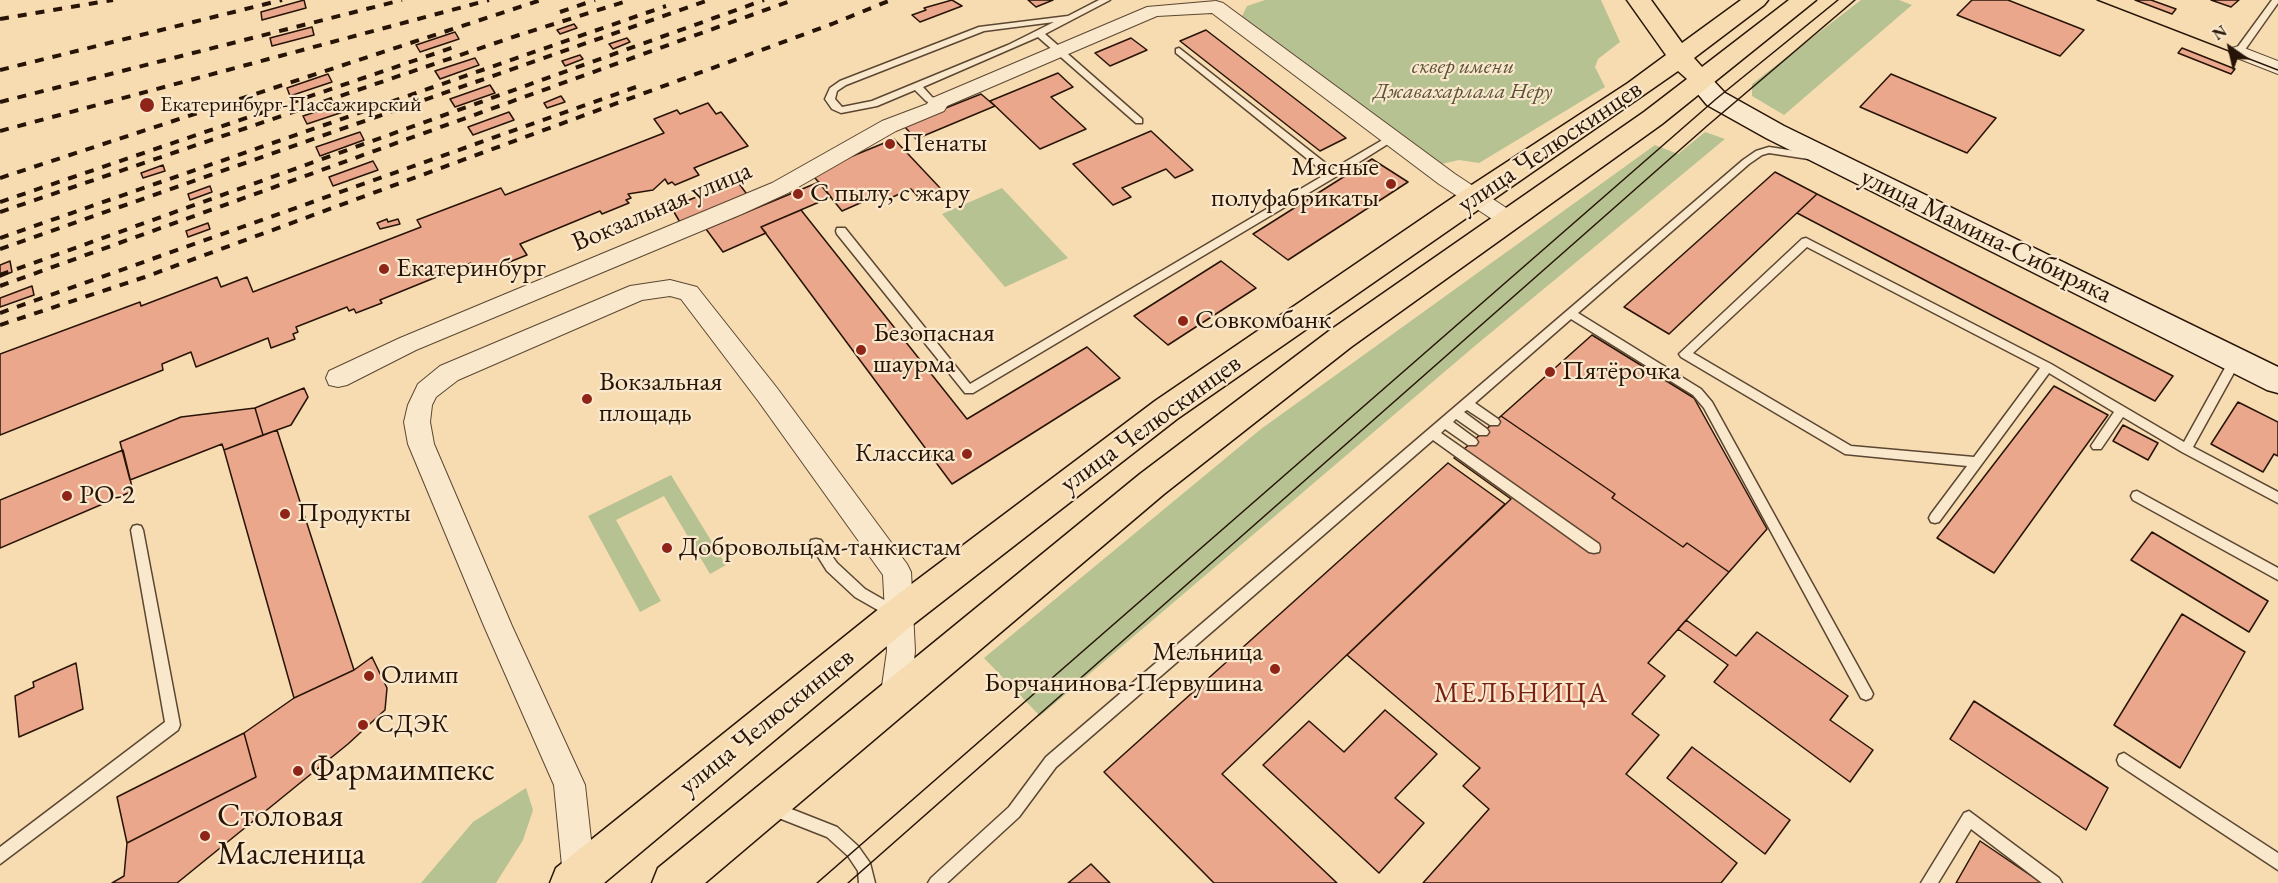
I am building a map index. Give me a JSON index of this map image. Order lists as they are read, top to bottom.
{
  "streets": {
    "main road": ["улица Челюскинцев", "улица Мамина-Сибиряка"],
    "street": ["Вокзальная улица"]
  },
  "crossings": [
    ["улица Челюскинцев", "улица Мамина-Сибиряка"]
  ],
  "districts": ["МЕЛЬНИЦА"],
  "parks": ["сквер имени Джавахарлала Неру"],
  "places": [
    "Екатеринбург-Пассажирский",
    "Пенаты",
    "Мясные полуфабрикаты",
    "С пылу, с жару",
    "Екатеринбург",
    "Совкомбанк",
    "Безопасная шаурма",
    "Пятёрочка",
    "Вокзальная площадь",
    "Классика",
    "РО-2",
    "Продукты",
    "Добровольцам-танкистам",
    "Мельница Борчанинова-Первушина",
    "Олимп",
    "СДЭК",
    "Фармаимпекс",
    "Столовая Масленица"
  ],
  "north": "top left"
}
